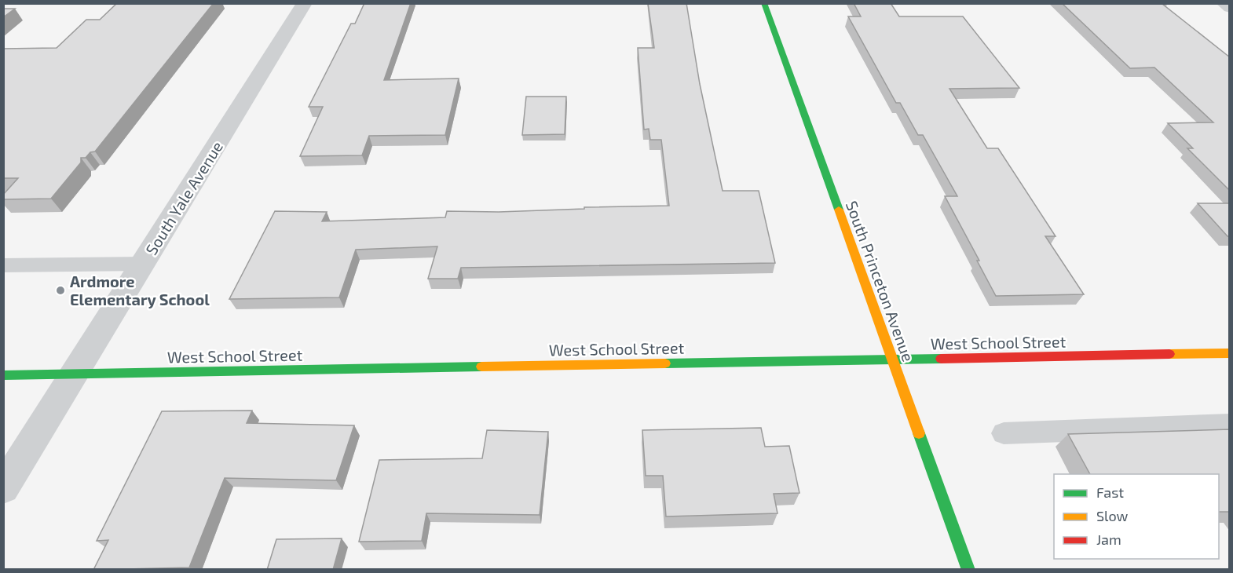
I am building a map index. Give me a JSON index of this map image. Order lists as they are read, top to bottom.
{
  "streets": {
    "street": ["South Yale Avenue", "South Princeton Avenue", "West School Street"]
  },
  "crossings": [
    ["South Yale Avenue", "West School Street"],
    ["South Princeton Avenue", "West School Street"]
  ],
  "places": ["Ardmore Elementary School"],
  "legend": ["Fast", "Slow", "Jam"]
}
